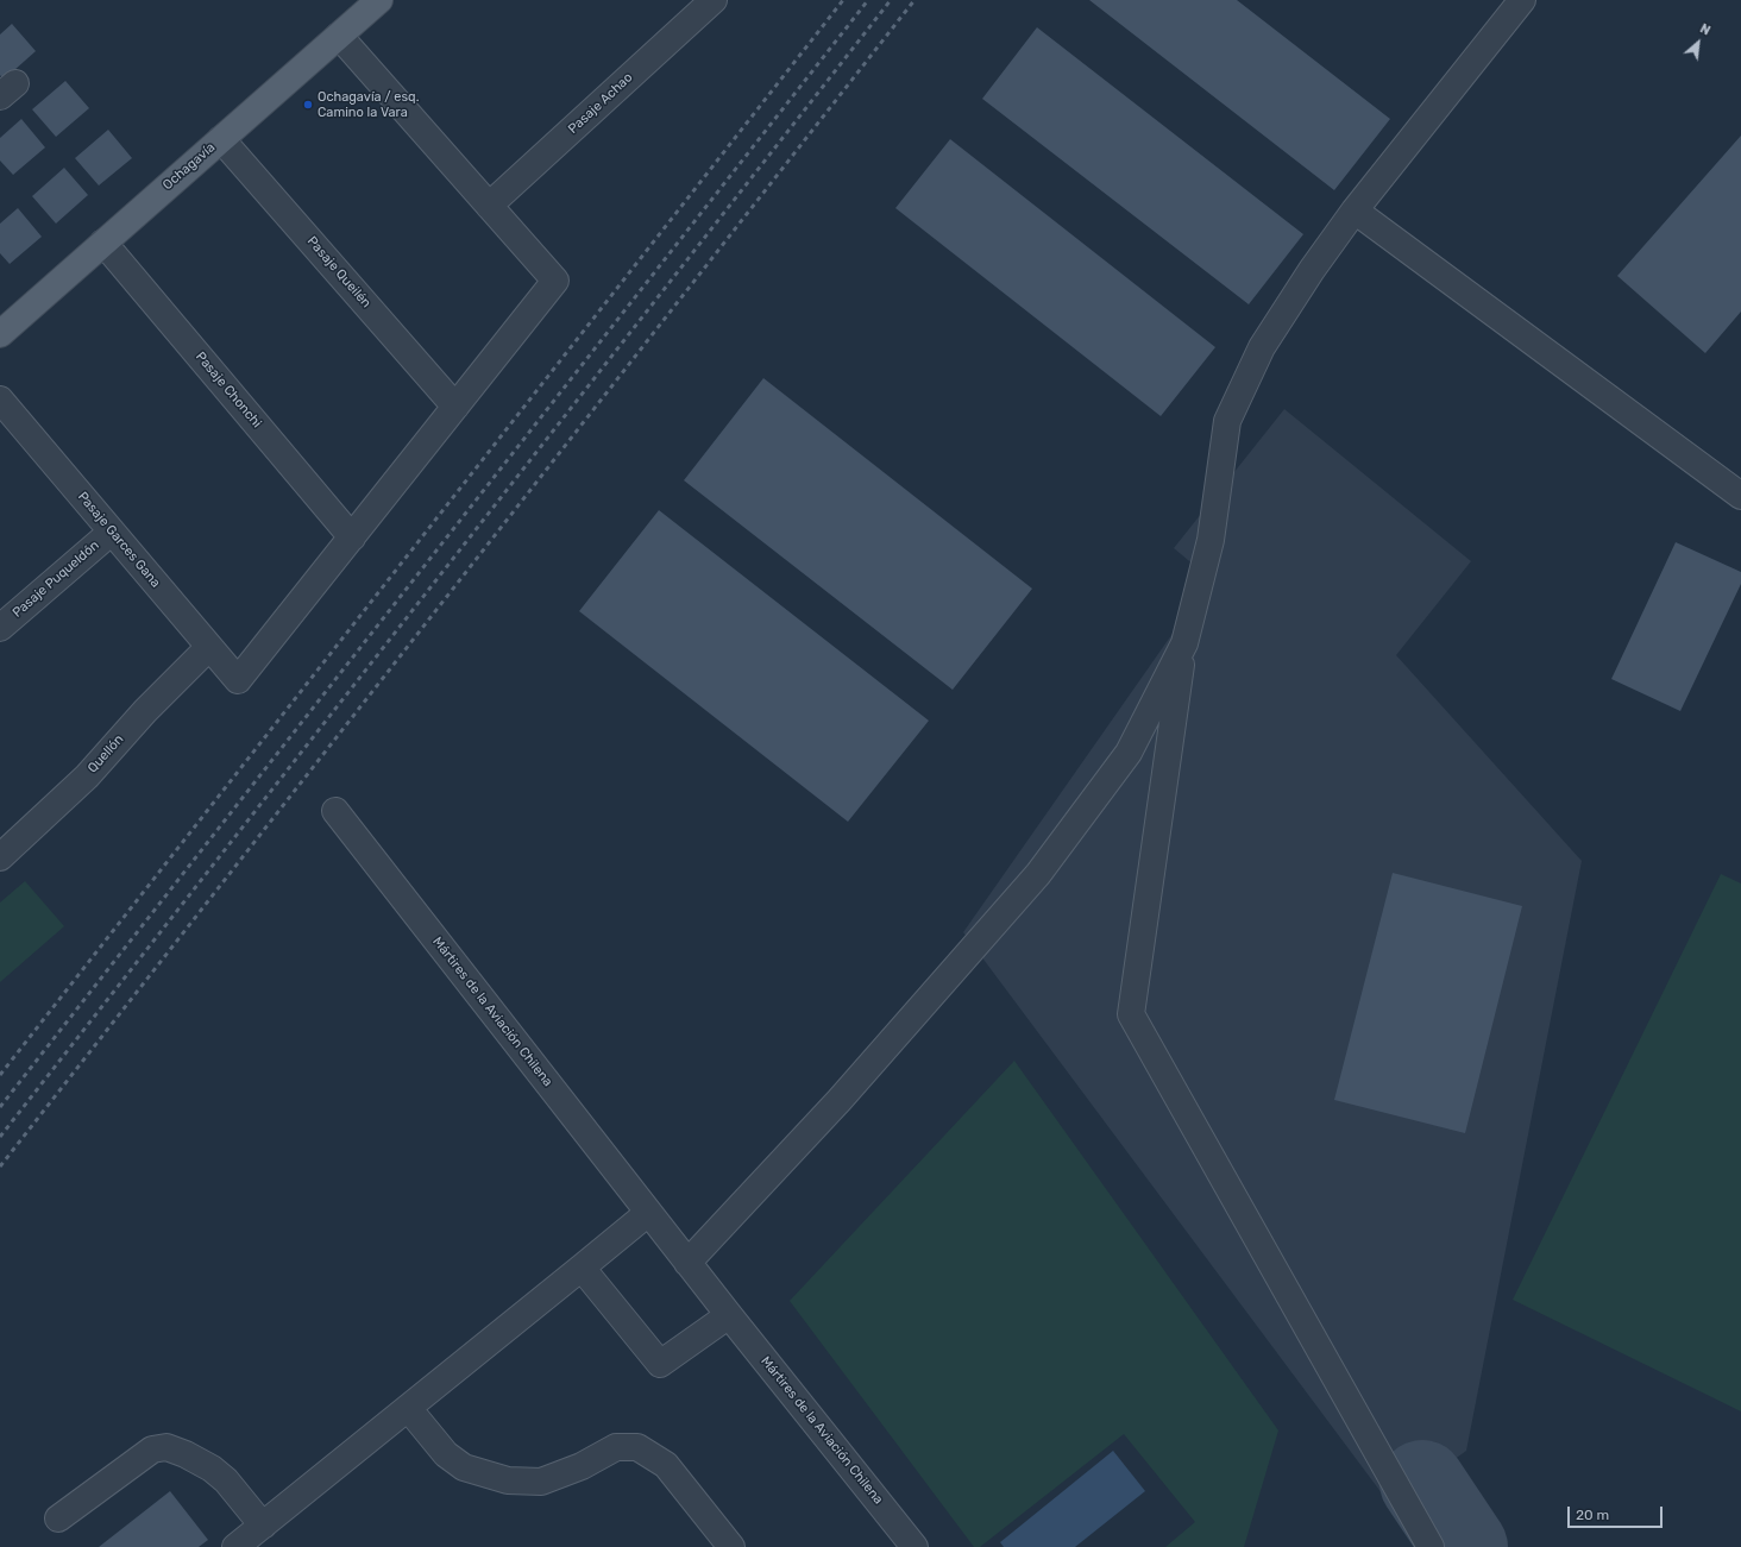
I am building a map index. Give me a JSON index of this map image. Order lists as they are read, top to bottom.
{
  "streets": {
    "main road": ["Ochagavía"],
    "street": [
      "Pasaje Achao",
      "Pasaje Queilén",
      "Pasaje Chonchi",
      "Pasaje Garces Gana",
      "Pasaje Puqueldón",
      "Quellón",
      "Mártires de la Aviación Chilena"
    ]
  },
  "crossings": [
    ["Ochagavía", "Pasaje Queilén"],
    ["Ochagavía", "Pasaje Chonchi"],
    ["Pasaje Chonchi", "Pasaje Garces Gana"],
    ["Pasaje Garces Gana", "Pasaje Puqueldón"],
    ["Pasaje Garces Gana", "Quellón"]
  ],
  "places": ["Ochagavía / esq. Camino la Vara"],
  "scale_bar": "20 m",
  "north": "top right"
}
